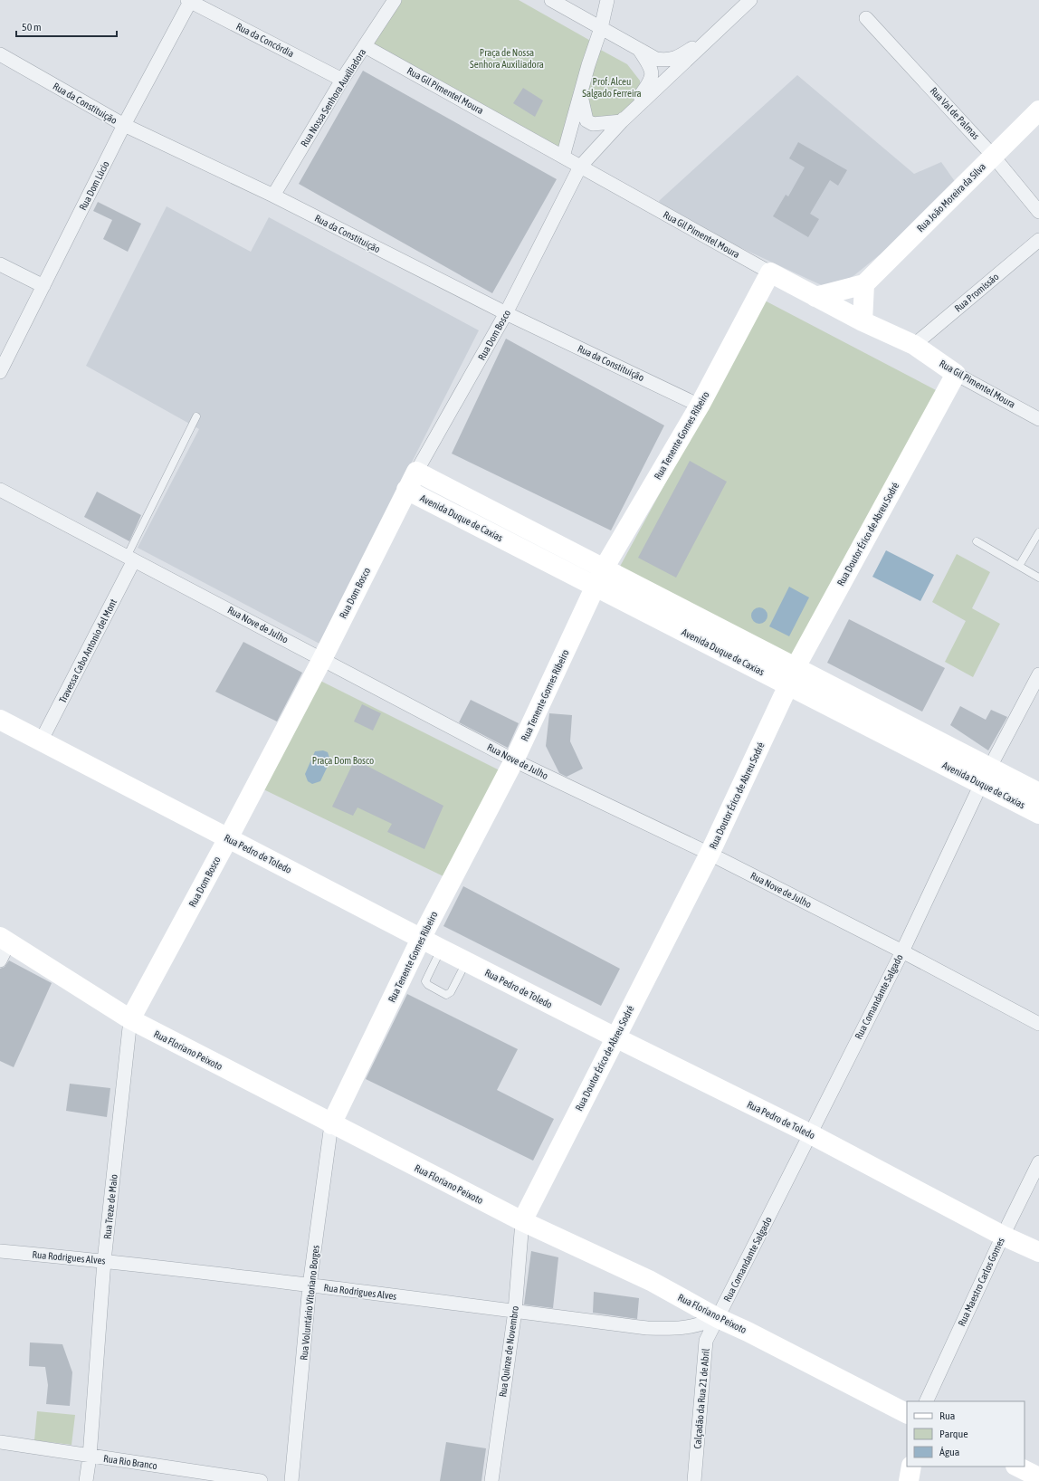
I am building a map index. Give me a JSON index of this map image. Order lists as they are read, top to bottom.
{
  "streets": {
    "main road": [
      "Rua Gil Pimentel Moura",
      "Rua João Moreira da Silva",
      "Rua Dom Bosco",
      "Rua Tenente Gomes Ribeiro",
      "Avenida Duque de Caxias",
      "Rua Doutor Érico de Abreu Sodré",
      "Rua Pedro de Toledo",
      "Rua Floriano Peixoto"
    ],
    "street": [
      "Rua da Concórdia",
      "Rua Nossa Senhora Auxiliadora",
      "Rua da Constituição",
      "Rua Val de Palmas",
      "Rua Dom Lúcio",
      "Rua Promissão",
      "Rua Nove de Julho",
      "Travessa Cabo Antonio del Mont",
      "Rua Comandante Salgado",
      "Rua Treze de Maio",
      "Rua Rodrigues Alves",
      "Rua Maestro Carlos Gomes",
      "Rua Voluntário Vitoriano Borges",
      "Rua Quinze de Novembro",
      "Calçadão da Rua 21 de Abril",
      "Rua Rio Branco"
    ]
  },
  "crossings": [
    ["Rua da Concórdia", "Rua Nossa Senhora Auxiliadora"],
    ["Rua da Concórdia", "Rua Dom Lúcio"],
    ["Rua Gil Pimentel Moura", "Rua Nossa Senhora Auxiliadora"],
    ["Rua Gil Pimentel Moura", "Rua Promissão"],
    ["Rua Gil Pimentel Moura", "Rua Dom Bosco"],
    ["Rua Gil Pimentel Moura", "Rua Tenente Gomes Ribeiro"],
    ["Rua Gil Pimentel Moura", "Rua Doutor Érico de Abreu Sodré"],
    ["Rua Nossa Senhora Auxiliadora", "Rua da Constituição"],
    ["Rua da Constituição", "Rua Dom Lúcio"],
    ["Rua da Constituição", "Rua Dom Bosco"],
    ["Rua da Constituição", "Rua Tenente Gomes Ribeiro"],
    ["Rua Val de Palmas", "Rua João Moreira da Silva"],
    ["Rua Dom Bosco", "Avenida Duque de Caxias"],
    ["Rua Dom Bosco", "Rua Nove de Julho"],
    ["Rua Dom Bosco", "Rua Pedro de Toledo"],
    ["Rua Dom Bosco", "Rua Floriano Peixoto"],
    ["Rua Dom Bosco", "Rua Treze de Maio"],
    ["Rua Tenente Gomes Ribeiro", "Avenida Duque de Caxias"],
    ["Rua Tenente Gomes Ribeiro", "Rua Nove de Julho"],
    ["Rua Tenente Gomes Ribeiro", "Rua Pedro de Toledo"],
    ["Rua Tenente Gomes Ribeiro", "Rua Floriano Peixoto"],
    ["Rua Tenente Gomes Ribeiro", "Rua Voluntário Vitoriano Borges"],
    ["Avenida Duque de Caxias", "Rua Doutor Érico de Abreu Sodré"],
    ["Avenida Duque de Caxias", "Rua Comandante Salgado"],
    ["Rua Doutor Érico de Abreu Sodré", "Rua Nove de Julho"],
    ["Rua Doutor Érico de Abreu Sodré", "Rua Pedro de Toledo"],
    ["Rua Doutor Érico de Abreu Sodré", "Rua Floriano Peixoto"],
    ["Rua Doutor Érico de Abreu Sodré", "Rua Quinze de Novembro"],
    ["Rua Nove de Julho", "Travessa Cabo Antonio del Mont"],
    ["Rua Nove de Julho", "Rua Comandante Salgado"],
    ["Travessa Cabo Antonio del Mont", "Rua Pedro de Toledo"],
    ["Rua Pedro de Toledo", "Rua Comandante Salgado"],
    ["Rua Pedro de Toledo", "Rua Maestro Carlos Gomes"],
    ["Rua Comandante Salgado", "Rua Floriano Peixoto"],
    ["Rua Comandante Salgado", "Rua Rodrigues Alves"],
    ["Rua Comandante Salgado", "Calçadão da Rua 21 de Abril"],
    ["Rua Floriano Peixoto", "Rua Treze de Maio"],
    ["Rua Floriano Peixoto", "Rua Rodrigues Alves"],
    ["Rua Floriano Peixoto", "Rua Voluntário Vitoriano Borges"],
    ["Rua Floriano Peixoto", "Rua Quinze de Novembro"],
    ["Rua Floriano Peixoto", "Calçadão da Rua 21 de Abril"],
    ["Rua Treze de Maio", "Rua Rodrigues Alves"],
    ["Rua Treze de Maio", "Rua Rio Branco"],
    ["Rua Rodrigues Alves", "Rua Voluntário Vitoriano Borges"],
    ["Rua Rodrigues Alves", "Rua Quinze de Novembro"],
    ["Rua Rodrigues Alves", "Calçadão da Rua 21 de Abril"]
  ],
  "parks": ["Praça de Nossa Senhora Auxiliadora", "Prof. Alceu Salgado Ferreira", "Praça Dom Bosco"],
  "legend": ["Rua", "Parque", "Água"],
  "scale_bar": "50 m"
}
